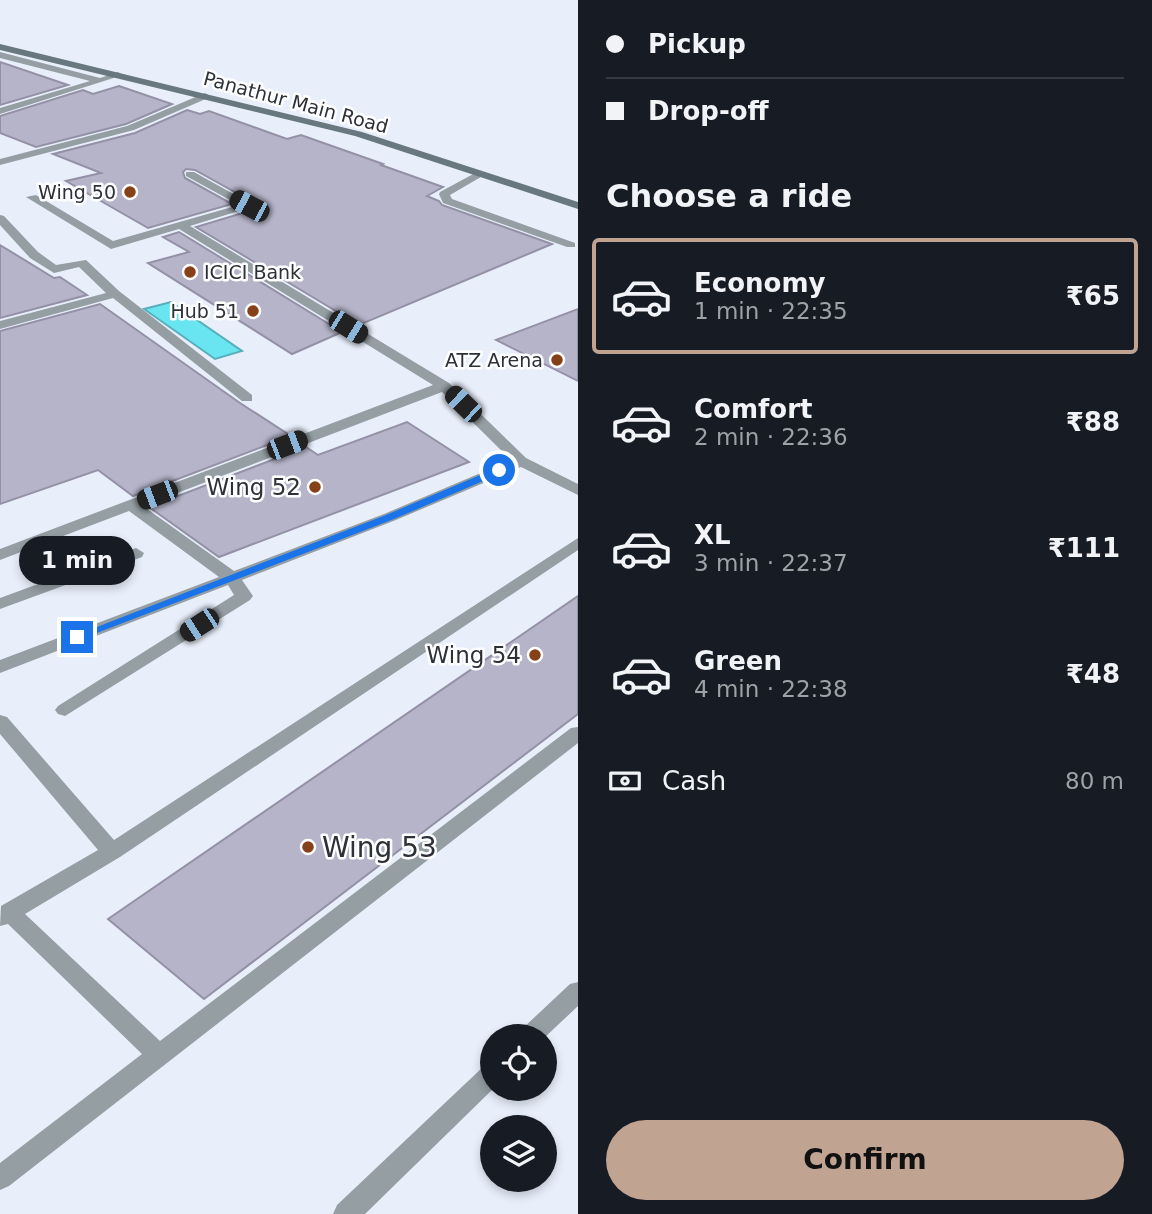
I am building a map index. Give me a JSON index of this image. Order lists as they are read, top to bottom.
{
  "streets": {
    "street": ["Panathur Main Road"]
  },
  "places": [
    "Wing 50",
    "ICICI Bank",
    "Hub 51",
    "ATZ Arena",
    "Wing 52",
    "Wing 54",
    "Wing 53"
  ],
  "page": {
    "banner": ["Pickup", "Drop-off"],
    "heading": "Choose a ride",
    "list": [
      {
        "name": "Economy",
        "note": "1 min · 22:35",
        "value": "₹65"
      },
      {
        "name": "Comfort",
        "note": "2 min · 22:36",
        "value": "₹88"
      },
      {
        "name": "XL",
        "note": "3 min · 22:37",
        "value": "₹111"
      },
      {
        "name": "Green",
        "note": "4 min · 22:38",
        "value": "₹48"
      }
    ],
    "bubble": "1 min",
    "pay": ["Cash", "80 m"],
    "buttons": "Confirm"
  }
}
